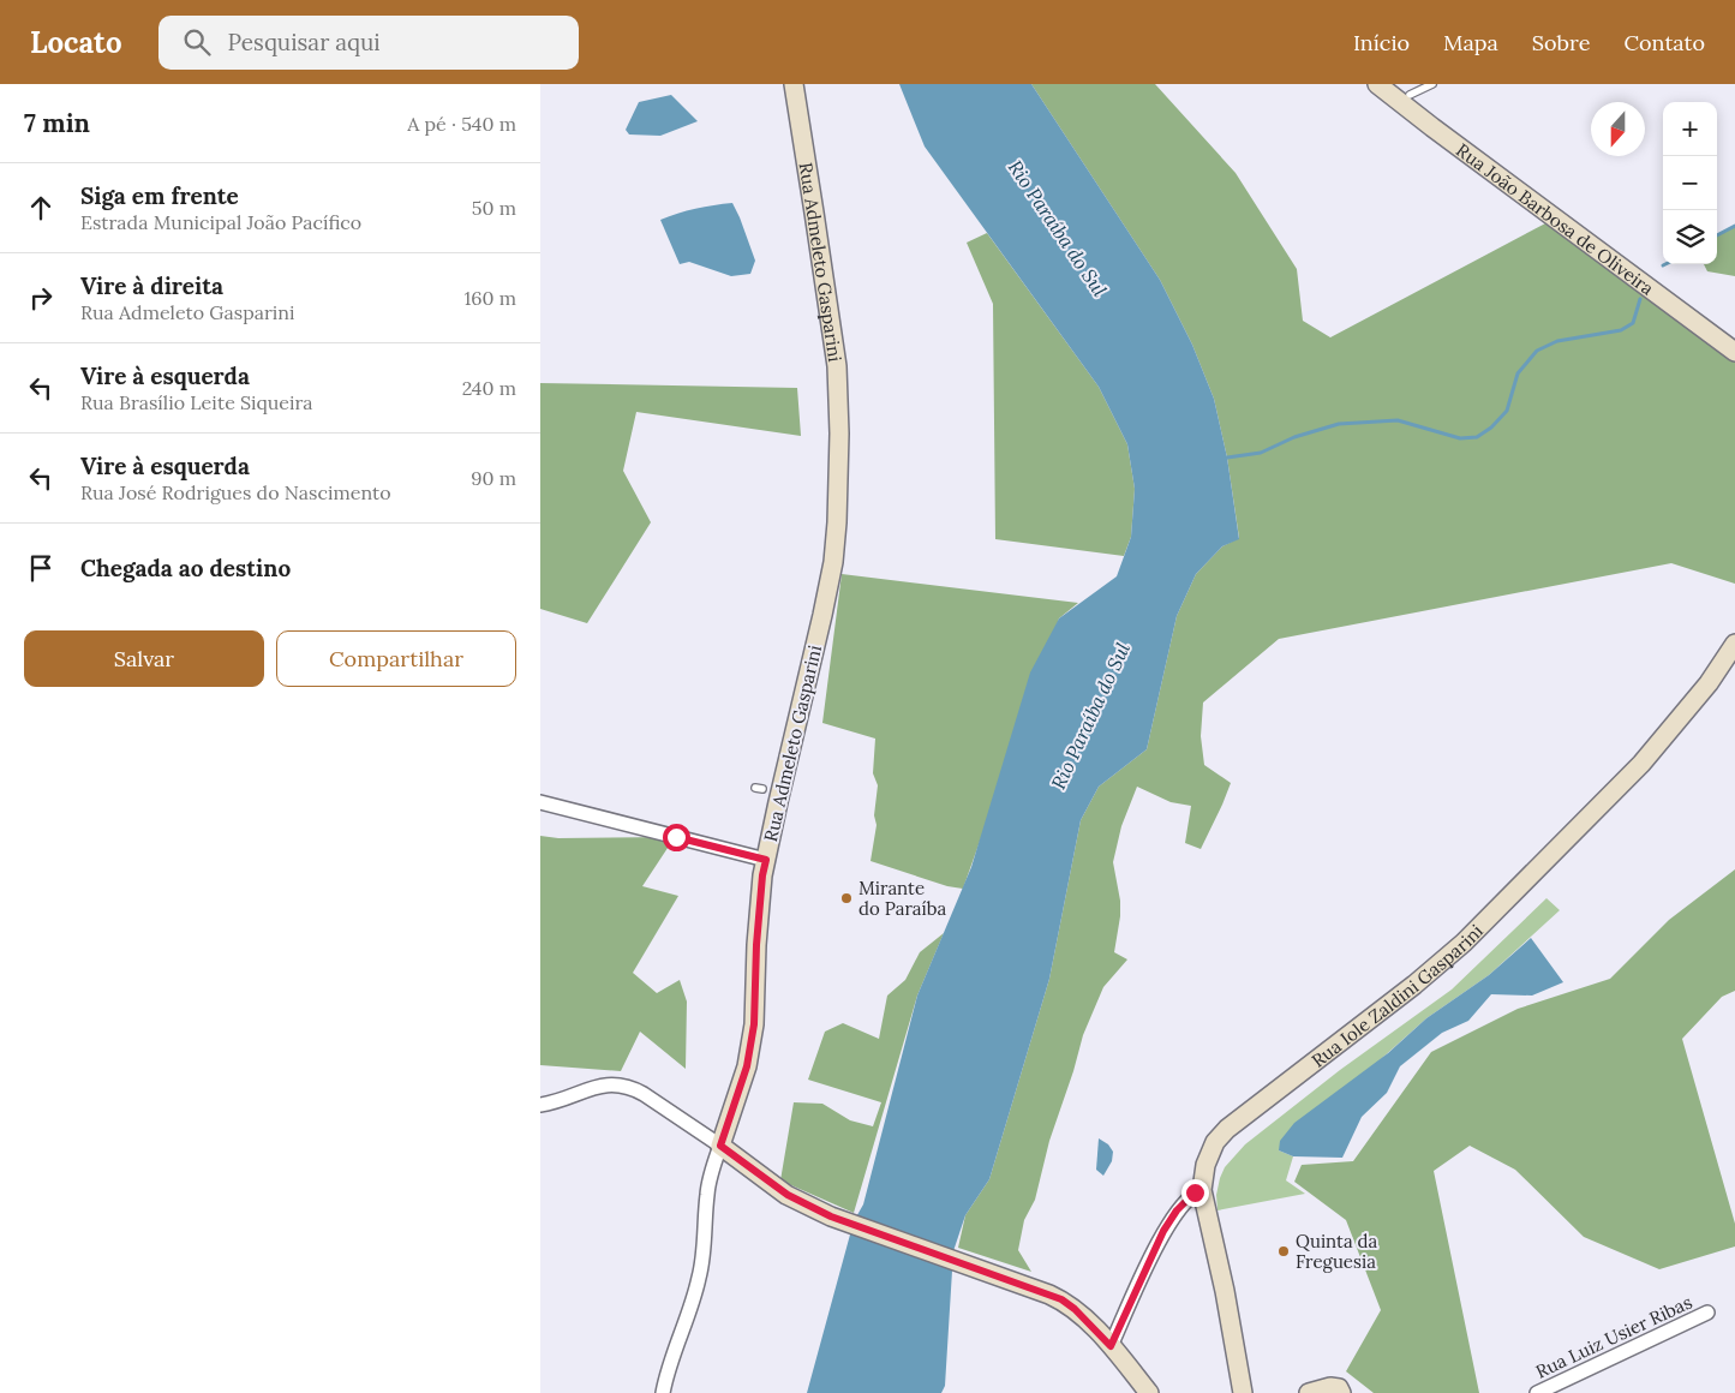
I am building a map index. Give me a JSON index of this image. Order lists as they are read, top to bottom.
{
  "streets": {
    "main road": ["Rua João Barbosa de Oliveira", "Rua Admeleto Gasparini", "Rua Iole Zaldini Gasparini"],
    "street": ["Rua Luiz Usier Ribas"]
  },
  "water": ["Rio Paraíba do Sul"],
  "places": ["Mirante do Paraíba", "Quinta da Freguesia"],
  "north": "bottom",
  "page": {
    "header": "Locato",
    "search": "Pesquisar aqui",
    "nav": [
      "Início",
      "Mapa",
      "Sobre",
      "Contato"
    ],
    "heading": ["7 min", "A pé · 540 m"],
    "map_buttons": ["+", "−"],
    "list": [
      ["Siga em frente", "Estrada Municipal João Pacífico", "50 m"],
      ["Vire à direita", "Rua Admeleto Gasparini", "160 m"],
      ["Vire à esquerda", "Rua Brasílio Leite Siqueira", "240 m"],
      ["Vire à esquerda", "Rua José Rodrigues do Nascimento", "90 m"],
      "Chegada ao destino"
    ],
    "buttons": ["Salvar", "Compartilhar"]
  }
}
